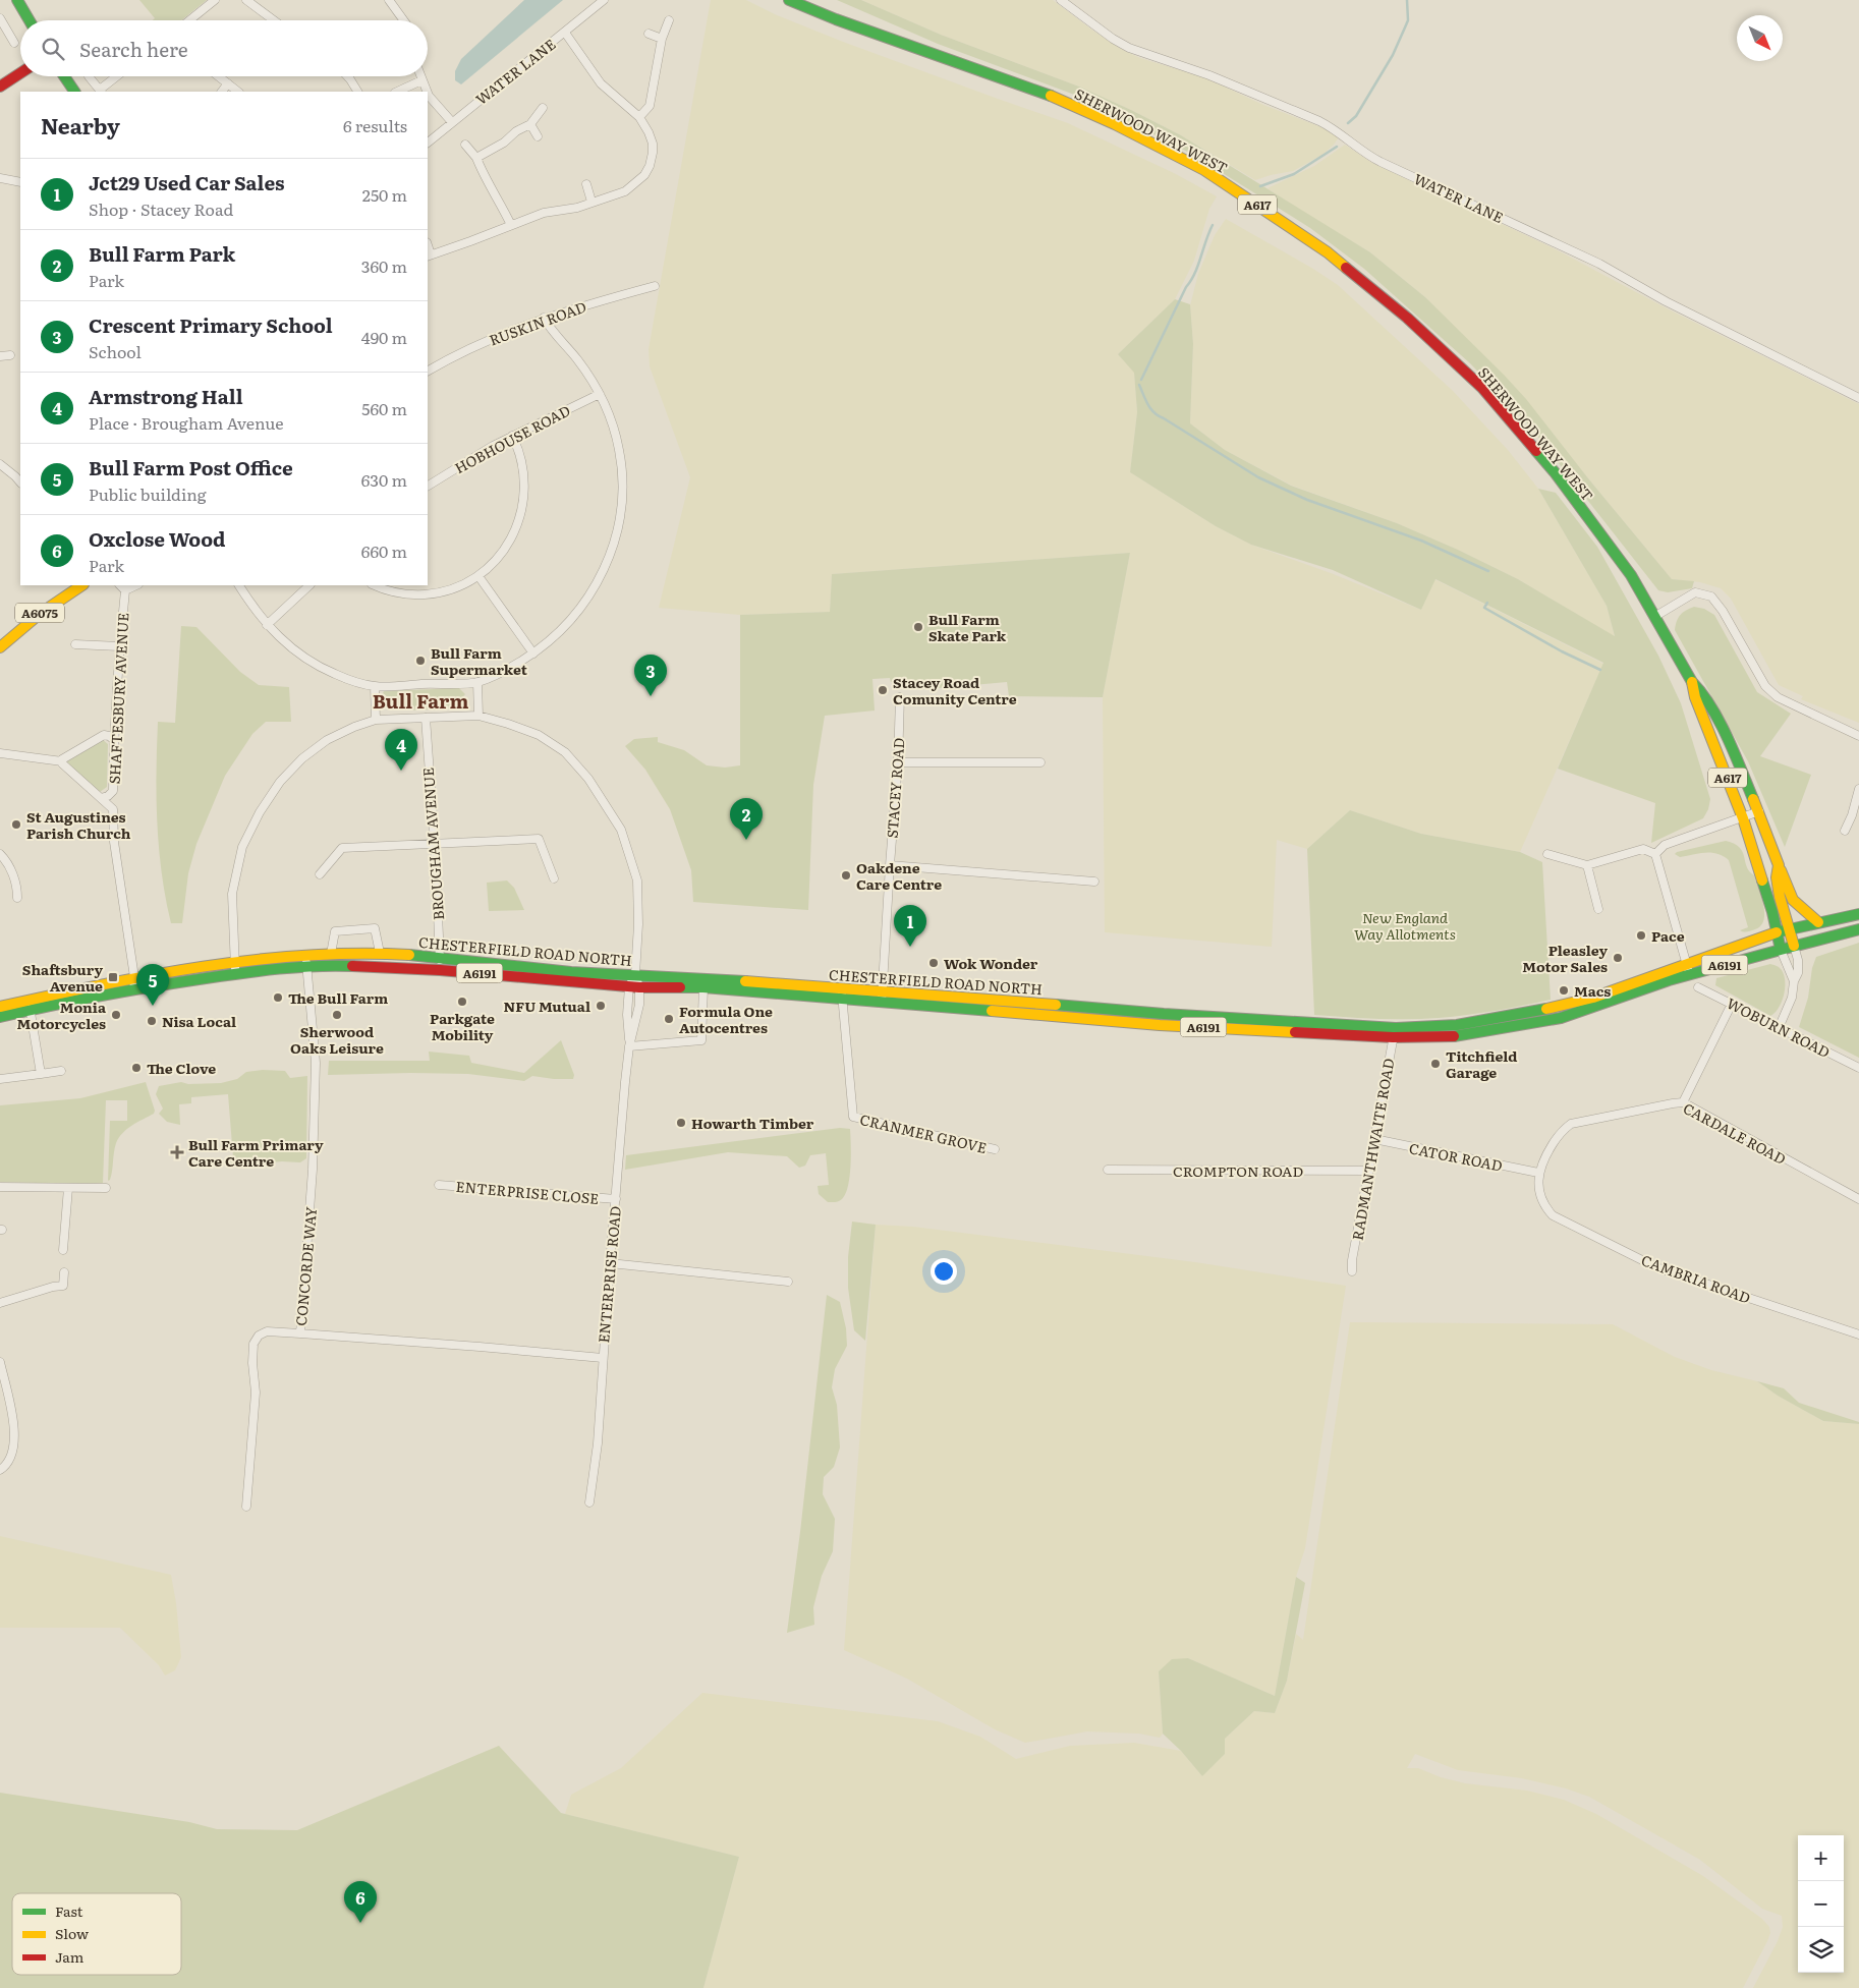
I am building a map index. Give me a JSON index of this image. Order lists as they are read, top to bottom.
{
  "streets": {
    "main road": [
      "SHERWOOD WAY WEST",
      "A617",
      "A6075",
      "CHESTERFIELD ROAD NORTH",
      "A6191"
    ],
    "street": [
      "WATER LANE",
      "RUSKIN ROAD",
      "HOBHOUSE ROAD",
      "SHAFTESBURY AVENUE",
      "STACEY ROAD",
      "BROUGHAM AVENUE",
      "WOBURN ROAD",
      "CRANMER GROVE",
      "CARDALE ROAD",
      "RADMANTHWAITE ROAD",
      "CATOR ROAD",
      "CROMPTON ROAD",
      "ENTERPRISE CLOSE",
      "CONCORDE WAY",
      "ENTERPRISE ROAD",
      "CAMBRIA ROAD"
    ]
  },
  "crossings": [
    ["SHERWOOD WAY WEST", "A617"],
    ["SHERWOOD WAY WEST", "CHESTERFIELD ROAD NORTH"],
    ["A617", "CHESTERFIELD ROAD NORTH"],
    ["SHAFTESBURY AVENUE", "CHESTERFIELD ROAD NORTH"],
    ["STACEY ROAD", "CHESTERFIELD ROAD NORTH"],
    ["BROUGHAM AVENUE", "CHESTERFIELD ROAD NORTH"],
    ["CHESTERFIELD ROAD NORTH", "CRANMER GROVE"],
    ["CHESTERFIELD ROAD NORTH", "RADMANTHWAITE ROAD"],
    ["CHESTERFIELD ROAD NORTH", "CONCORDE WAY"],
    ["CHESTERFIELD ROAD NORTH", "ENTERPRISE ROAD"],
    ["CARDALE ROAD", "CATOR ROAD"],
    ["CARDALE ROAD", "CAMBRIA ROAD"],
    ["RADMANTHWAITE ROAD", "CATOR ROAD"],
    ["RADMANTHWAITE ROAD", "CROMPTON ROAD"],
    ["CATOR ROAD", "CAMBRIA ROAD"],
    ["ENTERPRISE CLOSE", "ENTERPRISE ROAD"],
    ["CONCORDE WAY", "ENTERPRISE ROAD"]
  ],
  "districts": ["Bull Farm"],
  "parks": ["New England Way Allotments"],
  "places": {
    "other": [
      "Bull Farm Skate Park",
      "Bull Farm Supermarket",
      "Stacey Road Comunity Centre",
      "St Augustines Parish Church",
      "Oakdene Care Centre",
      "Pace",
      "Pleasley Motor Sales",
      "Wok Wonder",
      "Macs",
      "The Bull Farm",
      "Parkgate Mobility",
      "NFU Mutual",
      "Monia Motorcycles",
      "Sherwood Oaks Leisure",
      "Formula One Autocentres",
      "Nisa Local",
      "Titchfield Garage",
      "The Clove",
      "Howarth Timber"
    ],
    "transit": ["Shaftsbury Avenue"],
    "health": ["Bull Farm Primary Care Centre"]
  },
  "legend": ["Fast", "Slow", "Jam"],
  "north": "bottom right",
  "page": {
    "search": "Search here",
    "heading": ["Nearby", "6 results"],
    "list": [
      {
        "mark": "1",
        "name": "Jct29 Used Car Sales",
        "note": "Shop · Stacey Road",
        "value": "250 m"
      },
      {
        "mark": "2",
        "name": "Bull Farm Park",
        "note": "Park",
        "value": "360 m"
      },
      {
        "mark": "3",
        "name": "Crescent Primary School",
        "note": "School",
        "value": "490 m"
      },
      {
        "mark": "4",
        "name": "Armstrong Hall",
        "note": "Place · Brougham Avenue",
        "value": "560 m"
      },
      {
        "mark": "5",
        "name": "Bull Farm Post Office",
        "note": "Public building",
        "value": "630 m"
      },
      {
        "mark": "6",
        "name": "Oxclose Wood",
        "note": "Park",
        "value": "660 m"
      }
    ],
    "pins": [
      "3",
      "4",
      "2",
      "1",
      "5",
      "6"
    ],
    "map_buttons": ["+", "−"]
  }
}
